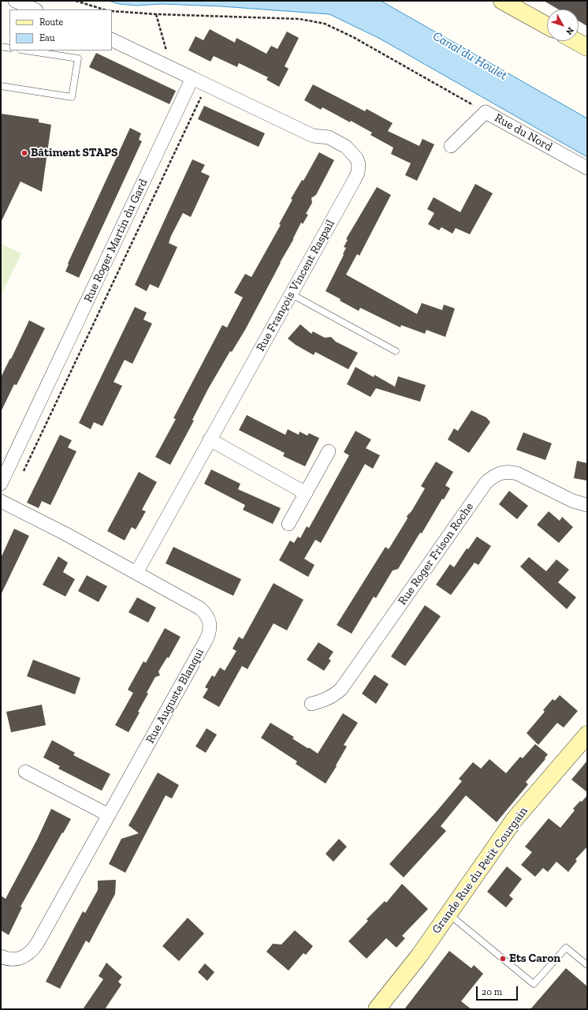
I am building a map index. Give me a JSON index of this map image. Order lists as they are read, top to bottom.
{
  "streets": {
    "street": [
      "Rue du Nord",
      "Rue Roger Martin du Gard",
      "Rue François Vincent Raspail",
      "Rue Roger Frison Roche",
      "Rue Auguste Blanqui",
      "Grande Rue du Petit Courgain"
    ]
  },
  "crossings": [
    ["Rue Roger Martin du Gard", "Rue François Vincent Raspail"],
    ["Rue François Vincent Raspail", "Rue Auguste Blanqui"]
  ],
  "water": ["Canal du Houlet"],
  "places": ["Bâtiment STAPS", "Ets Caron"],
  "legend": ["Route", "Eau"],
  "scale_bar": "20 m",
  "north": "bottom right"
}
